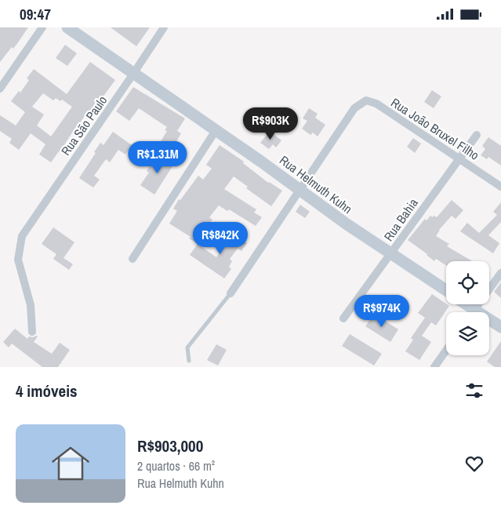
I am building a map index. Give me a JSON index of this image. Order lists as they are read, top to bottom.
{
  "streets": {
    "main road": ["Rua Helmuth Kuhn"],
    "street": ["Rua São Paulo", "Rua João Bruxel Filho", "Rua Bahia"]
  },
  "crossings": [
    ["Rua São Paulo", "Rua Helmuth Kuhn"],
    ["Rua João Bruxel Filho", "Rua Helmuth Kuhn"],
    ["Rua João Bruxel Filho", "Rua Bahia"],
    ["Rua Helmuth Kuhn", "Rua Bahia"]
  ],
  "page": {
    "status": "09:47",
    "price": [
      "R$903K",
      "R$1.31M",
      "R$842K",
      "R$974K"
    ],
    "heading": "4 imóveis",
    "list": [
      {
        "name": "R$903,000",
        "note": "2 quartos · 66 m² · Rua Helmuth Kuhn"
      }
    ]
  }
}
